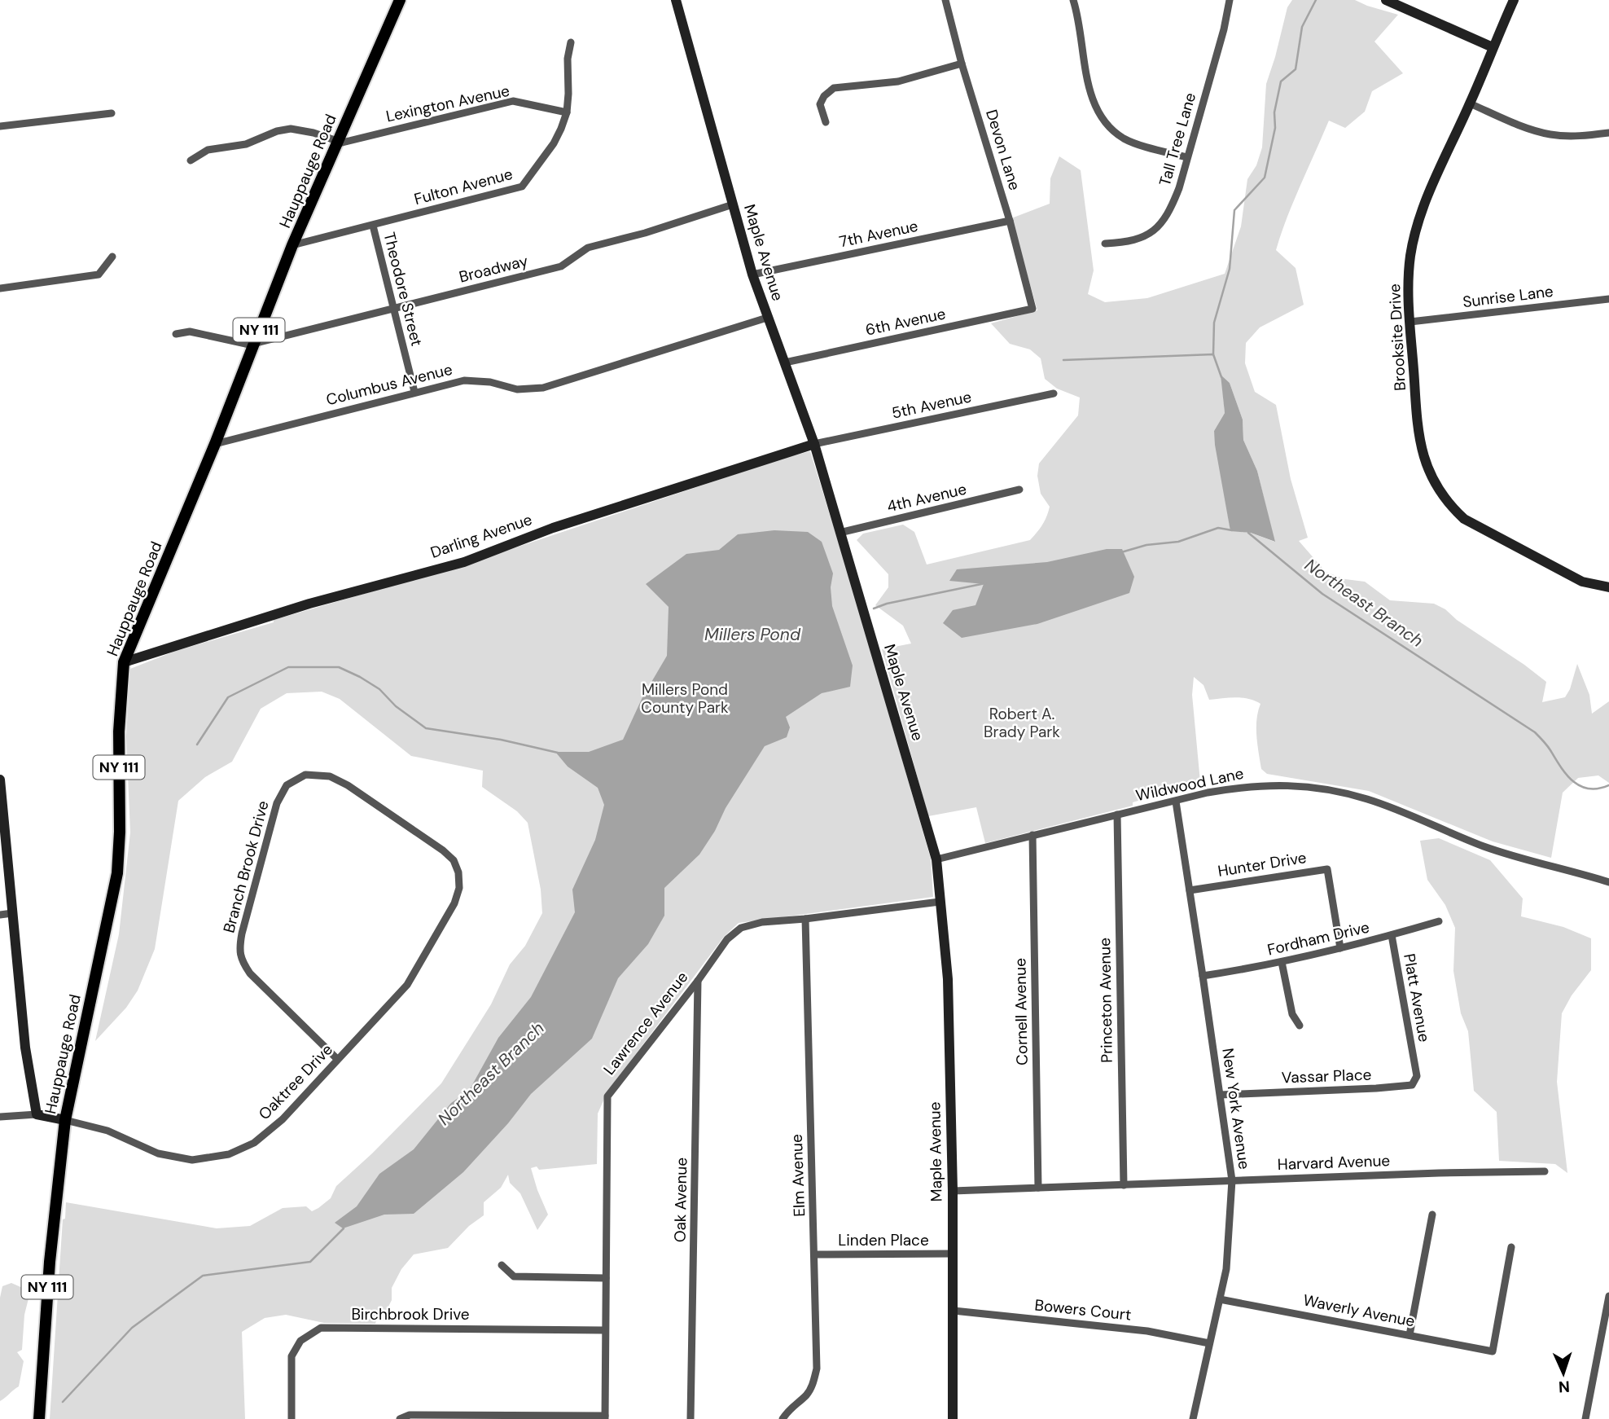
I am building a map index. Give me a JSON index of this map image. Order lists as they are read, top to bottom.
{
  "streets": {
    "main road": ["Hauppauge Road", "NY 111"],
    "street": [
      "Lexington Avenue",
      "Tall Tree Lane",
      "Devon Lane",
      "Fulton Avenue",
      "7th Avenue",
      "Maple Avenue",
      "Broadway",
      "Theodore Street",
      "Sunrise Lane",
      "6th Avenue",
      "Brooksite Drive",
      "Columbus Avenue",
      "5th Avenue",
      "4th Avenue",
      "Darling Avenue",
      "Wildwood Lane",
      "Hunter Drive",
      "Branch Brook Drive",
      "Fordham Drive",
      "Platt Avenue",
      "Princeton Avenue",
      "Cornell Avenue",
      "Lawrence Avenue",
      "Vassar Place",
      "Oaktree Drive",
      "New York Avenue",
      "Harvard Avenue",
      "Elm Avenue",
      "Oak Avenue",
      "Linden Place",
      "Bowers Court",
      "Waverly Avenue",
      "Birchbrook Drive"
    ]
  },
  "crossings": [
    ["Lexington Avenue", "Hauppauge Road"],
    ["Lexington Avenue", "Fulton Avenue"],
    ["Devon Lane", "7th Avenue"],
    ["Devon Lane", "6th Avenue"],
    ["Hauppauge Road", "Fulton Avenue"],
    ["Hauppauge Road", "Broadway"],
    ["Hauppauge Road", "Columbus Avenue"],
    ["Hauppauge Road", "Darling Avenue"],
    ["Hauppauge Road", "Oaktree Drive"],
    ["Fulton Avenue", "Theodore Street"],
    ["7th Avenue", "Maple Avenue"],
    ["Maple Avenue", "Broadway"],
    ["Maple Avenue", "6th Avenue"],
    ["Maple Avenue", "Columbus Avenue"],
    ["Maple Avenue", "5th Avenue"],
    ["Maple Avenue", "4th Avenue"],
    ["Maple Avenue", "Darling Avenue"],
    ["Maple Avenue", "Wildwood Lane"],
    ["Maple Avenue", "Lawrence Avenue"],
    ["Maple Avenue", "Harvard Avenue"],
    ["Maple Avenue", "Linden Place"],
    ["Maple Avenue", "Bowers Court"],
    ["Broadway", "Theodore Street"],
    ["Theodore Street", "Columbus Avenue"],
    ["Sunrise Lane", "Brooksite Drive"],
    ["5th Avenue", "Darling Avenue"],
    ["Wildwood Lane", "Princeton Avenue"],
    ["Wildwood Lane", "Cornell Avenue"],
    ["Wildwood Lane", "New York Avenue"],
    ["Hunter Drive", "Fordham Drive"],
    ["Hunter Drive", "New York Avenue"],
    ["Branch Brook Drive", "Oaktree Drive"],
    ["Fordham Drive", "Platt Avenue"],
    ["Fordham Drive", "New York Avenue"],
    ["Platt Avenue", "Vassar Place"],
    ["Princeton Avenue", "Harvard Avenue"],
    ["Cornell Avenue", "Harvard Avenue"],
    ["Lawrence Avenue", "Elm Avenue"],
    ["Lawrence Avenue", "Oak Avenue"],
    ["Lawrence Avenue", "Birchbrook Drive"],
    ["Vassar Place", "New York Avenue"],
    ["New York Avenue", "Harvard Avenue"],
    ["New York Avenue", "Bowers Court"],
    ["New York Avenue", "Waverly Avenue"],
    ["Elm Avenue", "Linden Place"]
  ],
  "water": ["Northeast Branch", "Millers Pond"],
  "parks": ["Millers Pond County Park", "Robert A. Brady Park"],
  "north": "bottom"
}
